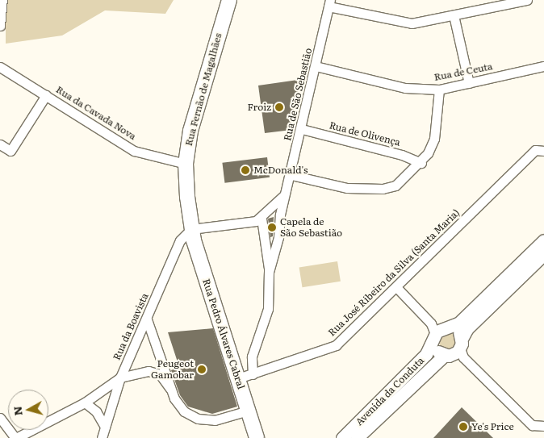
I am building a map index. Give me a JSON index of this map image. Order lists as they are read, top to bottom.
{
  "streets": {
    "main road": ["Rua Fernão de Magalhães", "Rua Pedro Álvares Cabral", "Avenida da Conduta"],
    "street": [
      "Rua de Ceuta",
      "Rua de São Sebastião",
      "Rua da Cavada Nova",
      "Rua de Olivença",
      "Rua José Ribeiro da Silva (Santa Maria)",
      "Rua da Boavista"
    ]
  },
  "crossings": [
    ["Rua de Ceuta", "Rua de São Sebastião"],
    ["Rua Fernão de Magalhães", "Rua da Cavada Nova"],
    ["Rua Fernão de Magalhães", "Rua da Boavista"],
    ["Rua Fernão de Magalhães", "Rua Pedro Álvares Cabral"],
    ["Rua de São Sebastião", "Rua de Olivença"],
    ["Rua de São Sebastião", "Rua José Ribeiro da Silva (Santa Maria)"],
    ["Rua José Ribeiro da Silva (Santa Maria)", "Rua Pedro Álvares Cabral"],
    ["Rua da Boavista", "Rua Pedro Álvares Cabral"]
  ],
  "places": [
    "Froiz",
    "McDonald's",
    "Capela de São Sebastião",
    "Peugeot Gamobar",
    "Ye's Price"
  ],
  "north": "left"
}
